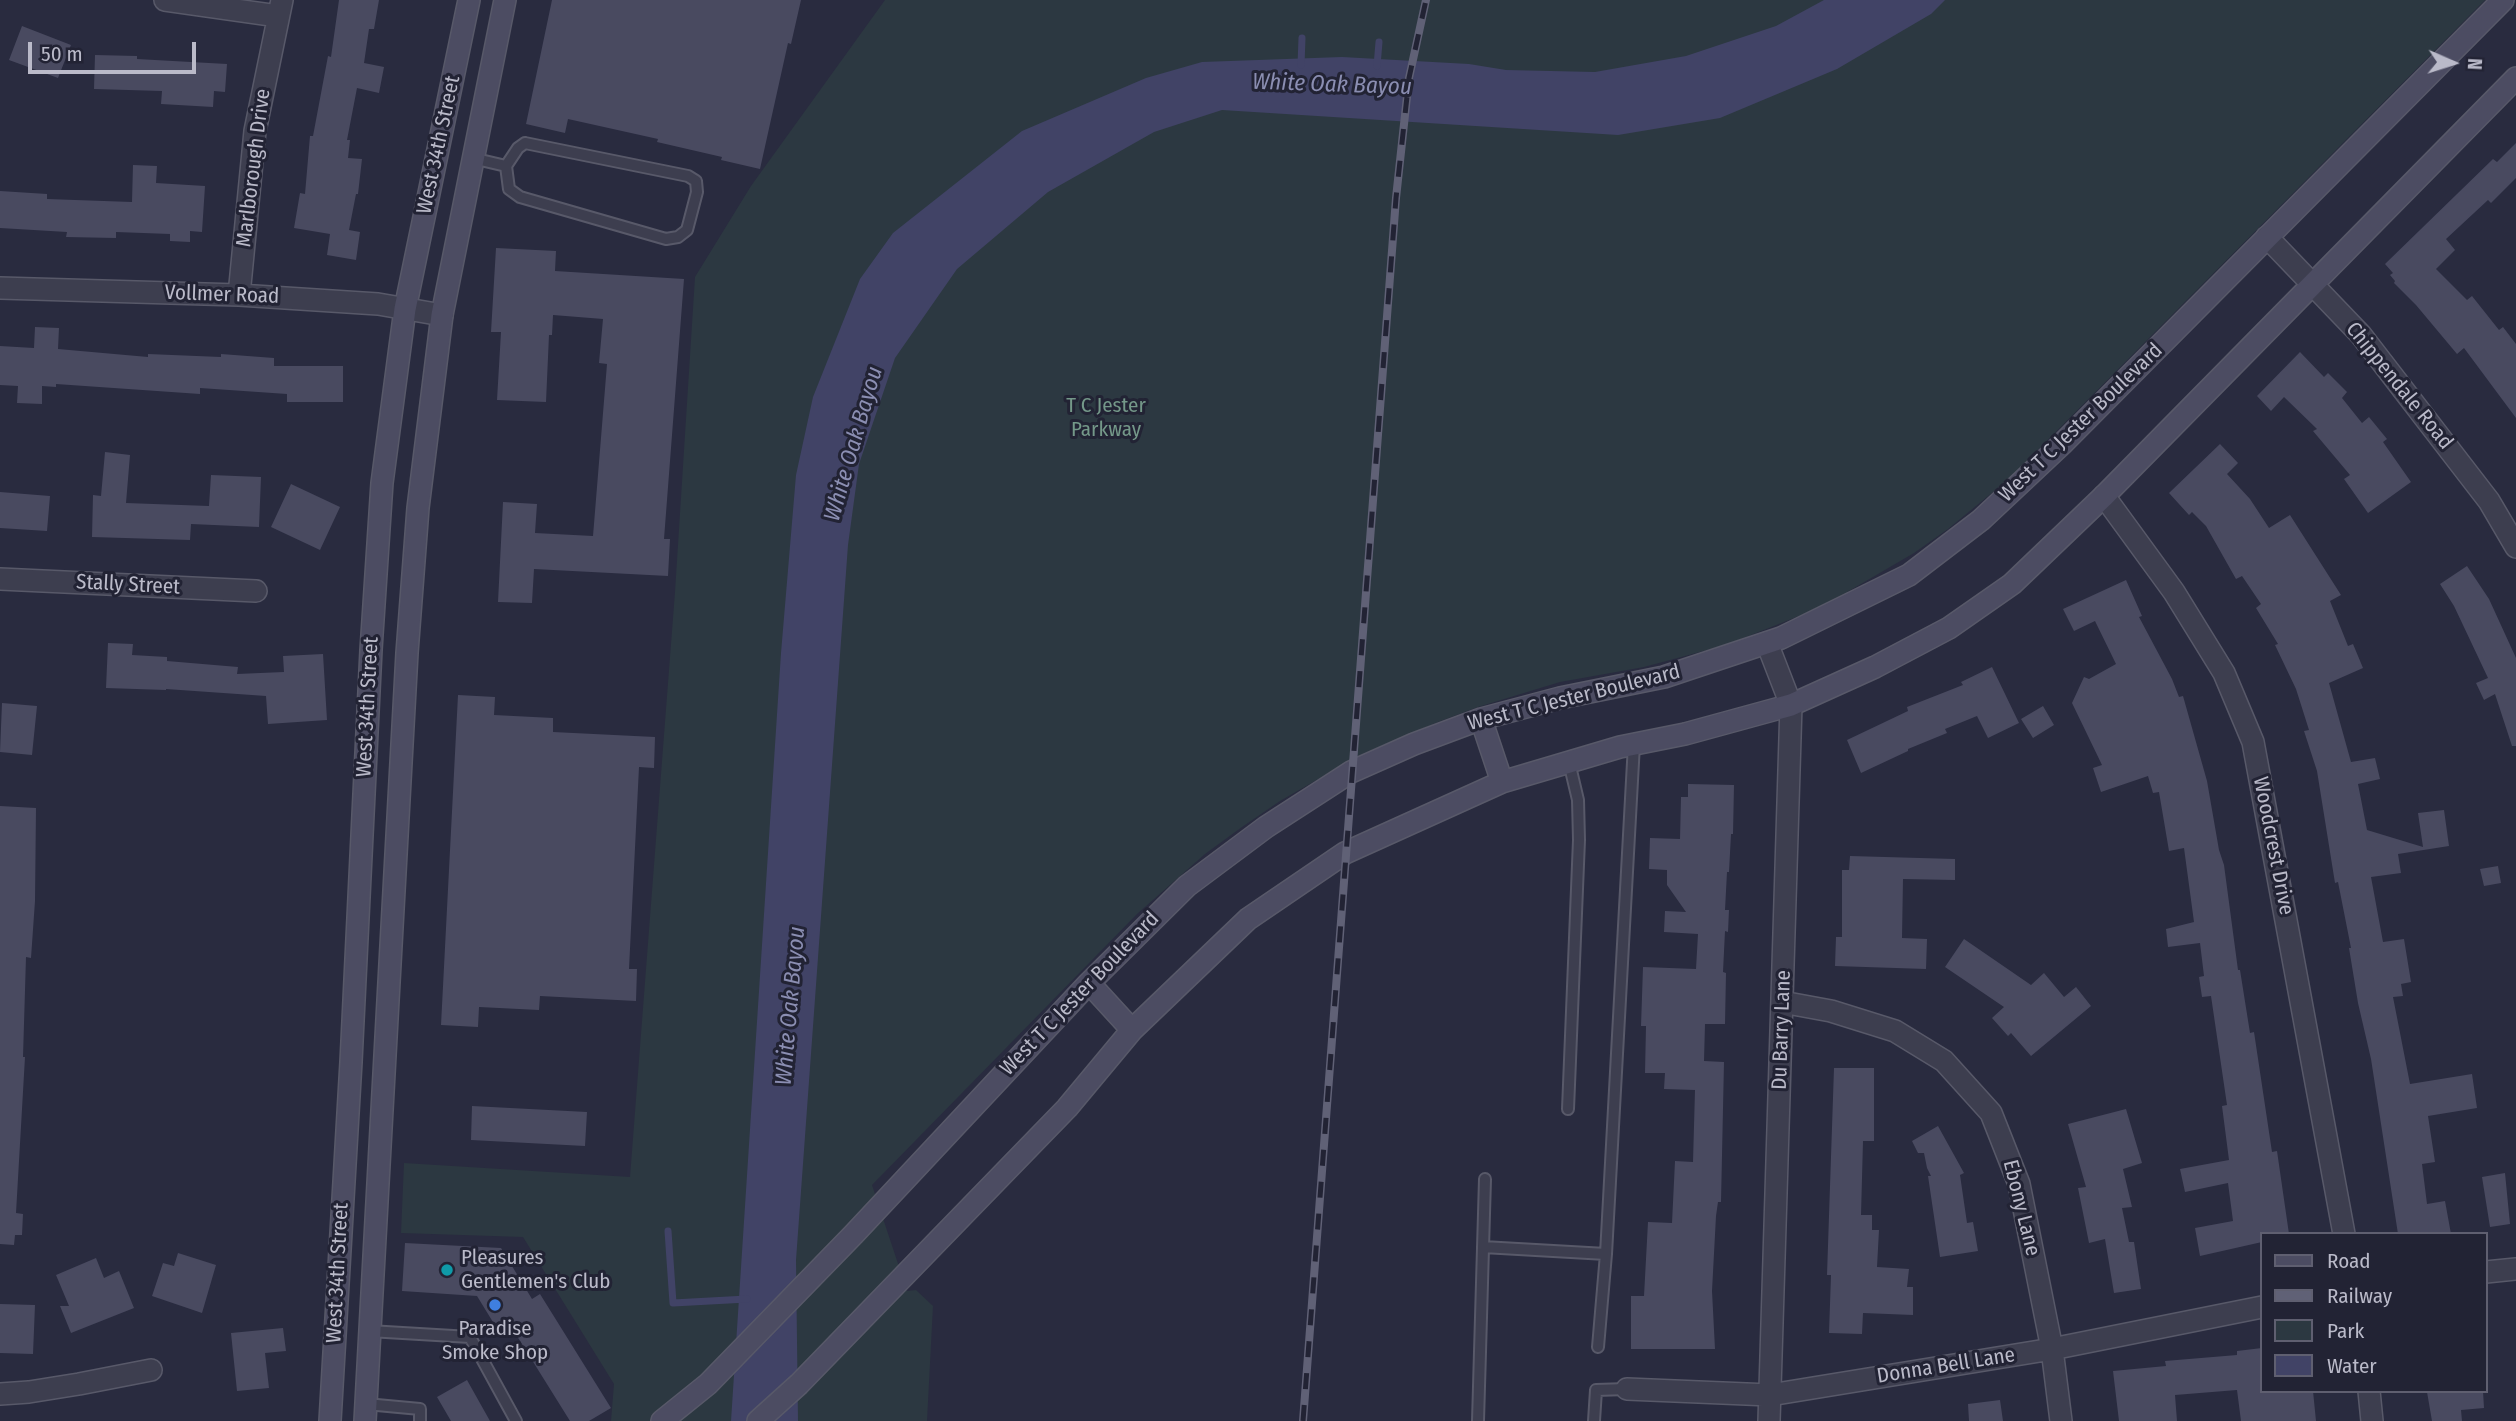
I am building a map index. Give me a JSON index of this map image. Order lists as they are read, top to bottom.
{
  "streets": {
    "main road": ["West 34th Street", "West T C Jester Boulevard"],
    "street": [
      "Marlborough Drive",
      "Vollmer Road",
      "Chippendale Road",
      "Stally Street",
      "Woodcrest Drive",
      "Du Barry Lane",
      "Ebony Lane",
      "Donna Bell Lane"
    ]
  },
  "crossings": [
    ["West 34th Street", "Vollmer Road"],
    ["Marlborough Drive", "Vollmer Road"],
    ["Chippendale Road", "West T C Jester Boulevard"],
    ["West T C Jester Boulevard", "Du Barry Lane"],
    ["Du Barry Lane", "Ebony Lane"],
    ["Du Barry Lane", "Donna Bell Lane"],
    ["Ebony Lane", "Donna Bell Lane"]
  ],
  "water": ["White Oak Bayou"],
  "parks": ["T C Jester Parkway"],
  "places": ["Pleasures Gentlemen's Club", "Paradise Smoke Shop"],
  "legend": [
    "Road",
    "Railway",
    "Park",
    "Water"
  ],
  "scale_bar": "50 m",
  "north": "right"
}
